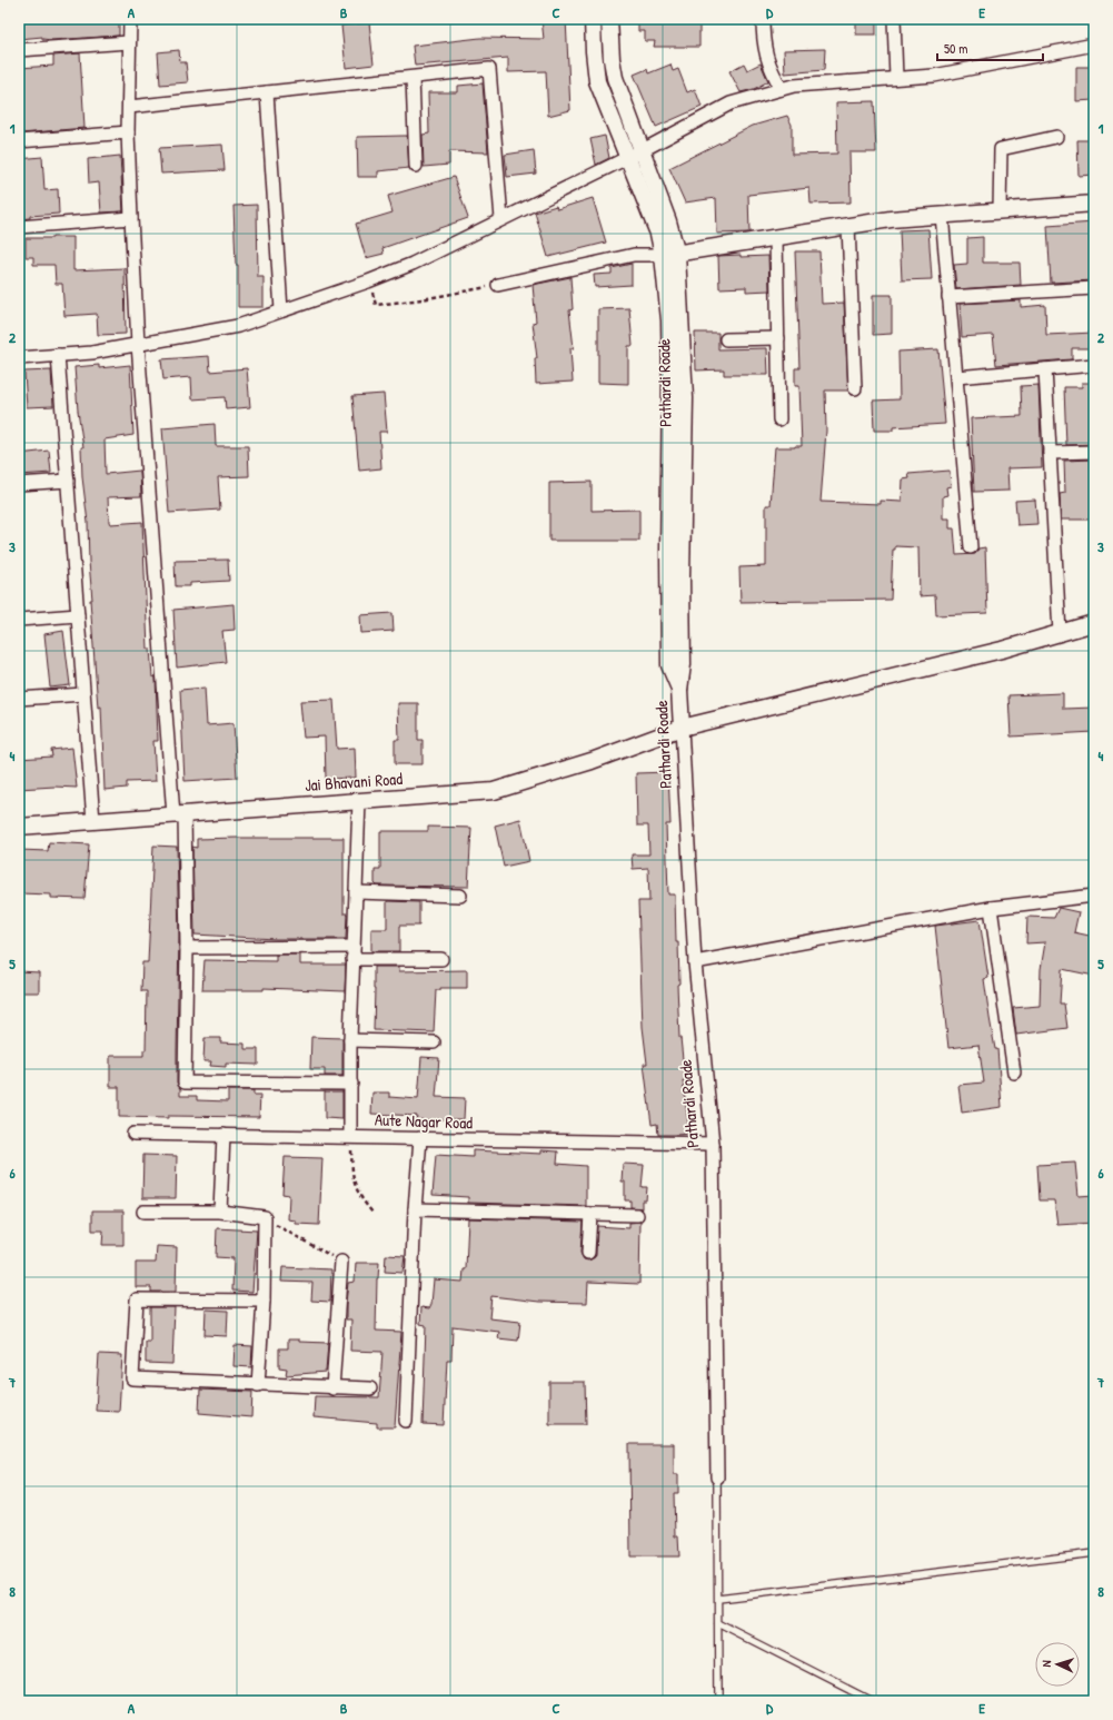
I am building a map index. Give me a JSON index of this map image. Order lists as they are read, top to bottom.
{
  "streets": {
    "street": ["Pathardi Roade", "Jai Bhavani Road", "Aute Nagar Road"]
  },
  "crossings": [
    ["Pathardi Roade", "Jai Bhavani Road"],
    ["Pathardi Roade", "Aute Nagar Road"]
  ],
  "scale_bar": "50 m",
  "north": "left",
  "grid": {
    "columns": [
      "A",
      "B",
      "C",
      "D",
      "E"
    ],
    "rows": [
      "1",
      "2",
      "3",
      "4",
      "5",
      "6",
      "7",
      "8"
    ]
  }
}
